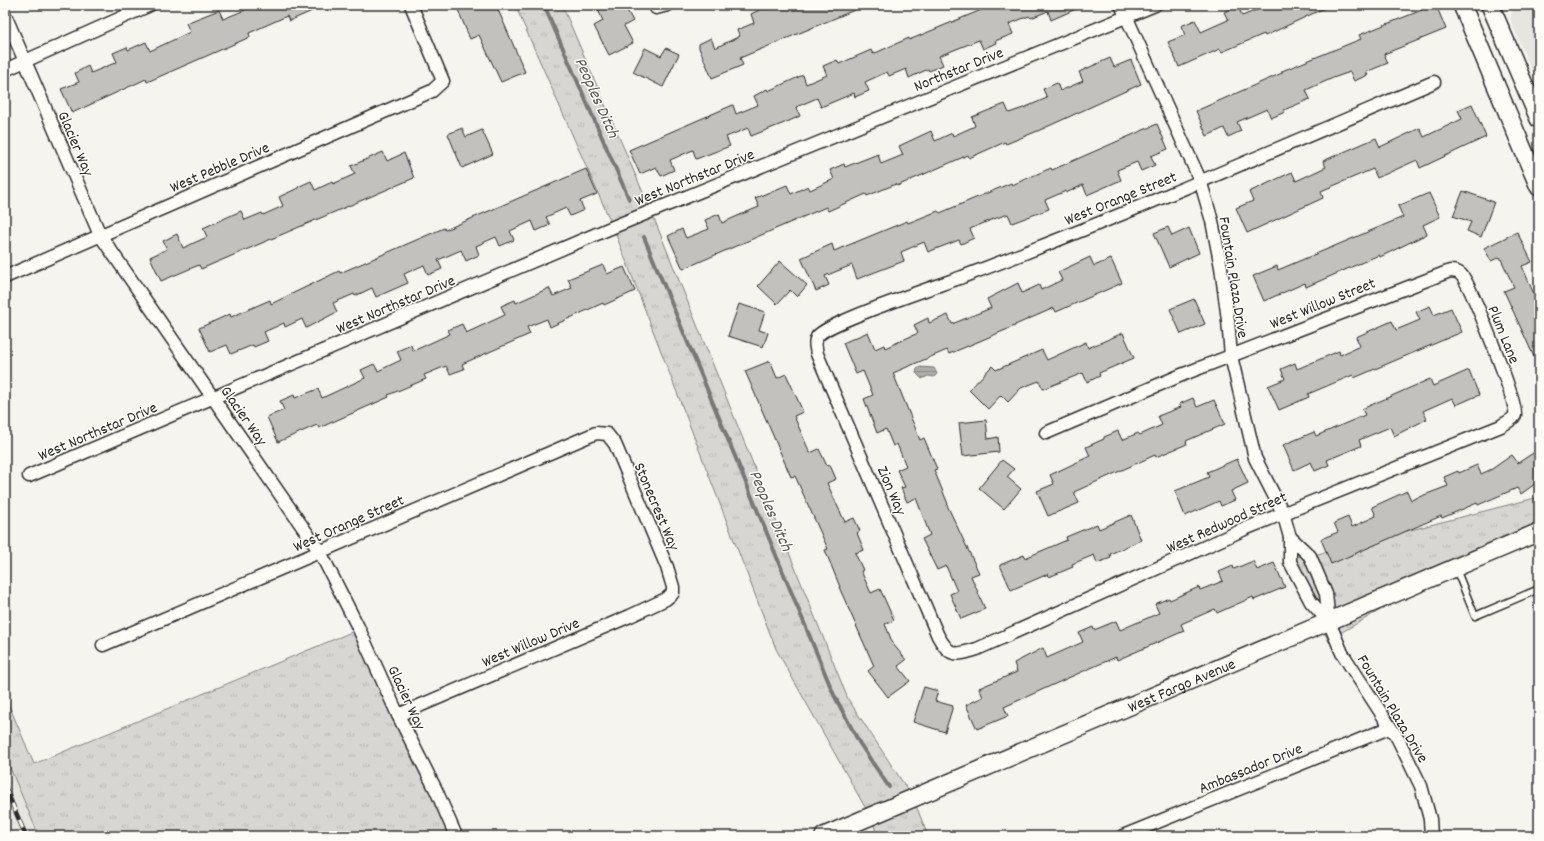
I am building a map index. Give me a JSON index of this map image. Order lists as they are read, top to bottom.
{
  "streets": {
    "main road": ["West Fargo Avenue"],
    "street": [
      "Northstar Drive",
      "Glacier Way",
      "West Pebble Drive",
      "West Northstar Drive",
      "West Orange Street",
      "Fountain Plaza Drive",
      "West Willow Street",
      "Plum Lane",
      "Zion Way",
      "Stonecrest Way",
      "West Redwood Street",
      "West Willow Drive",
      "Ambassador Drive"
    ]
  },
  "crossings": [
    ["Northstar Drive", "West Northstar Drive"],
    ["Northstar Drive", "Fountain Plaza Drive"],
    ["Glacier Way", "West Pebble Drive"],
    ["Glacier Way", "West Northstar Drive"],
    ["Glacier Way", "West Orange Street"],
    ["Glacier Way", "West Willow Drive"],
    ["West Orange Street", "Fountain Plaza Drive"],
    ["West Orange Street", "Zion Way"],
    ["West Orange Street", "Stonecrest Way"],
    ["Fountain Plaza Drive", "West Willow Street"],
    ["Fountain Plaza Drive", "West Redwood Street"],
    ["Fountain Plaza Drive", "West Fargo Avenue"],
    ["Fountain Plaza Drive", "Ambassador Drive"],
    ["West Willow Street", "Plum Lane"],
    ["Plum Lane", "West Redwood Street"],
    ["Zion Way", "West Redwood Street"],
    ["Stonecrest Way", "West Willow Drive"]
  ],
  "water": ["Peoples Ditch"]
}
